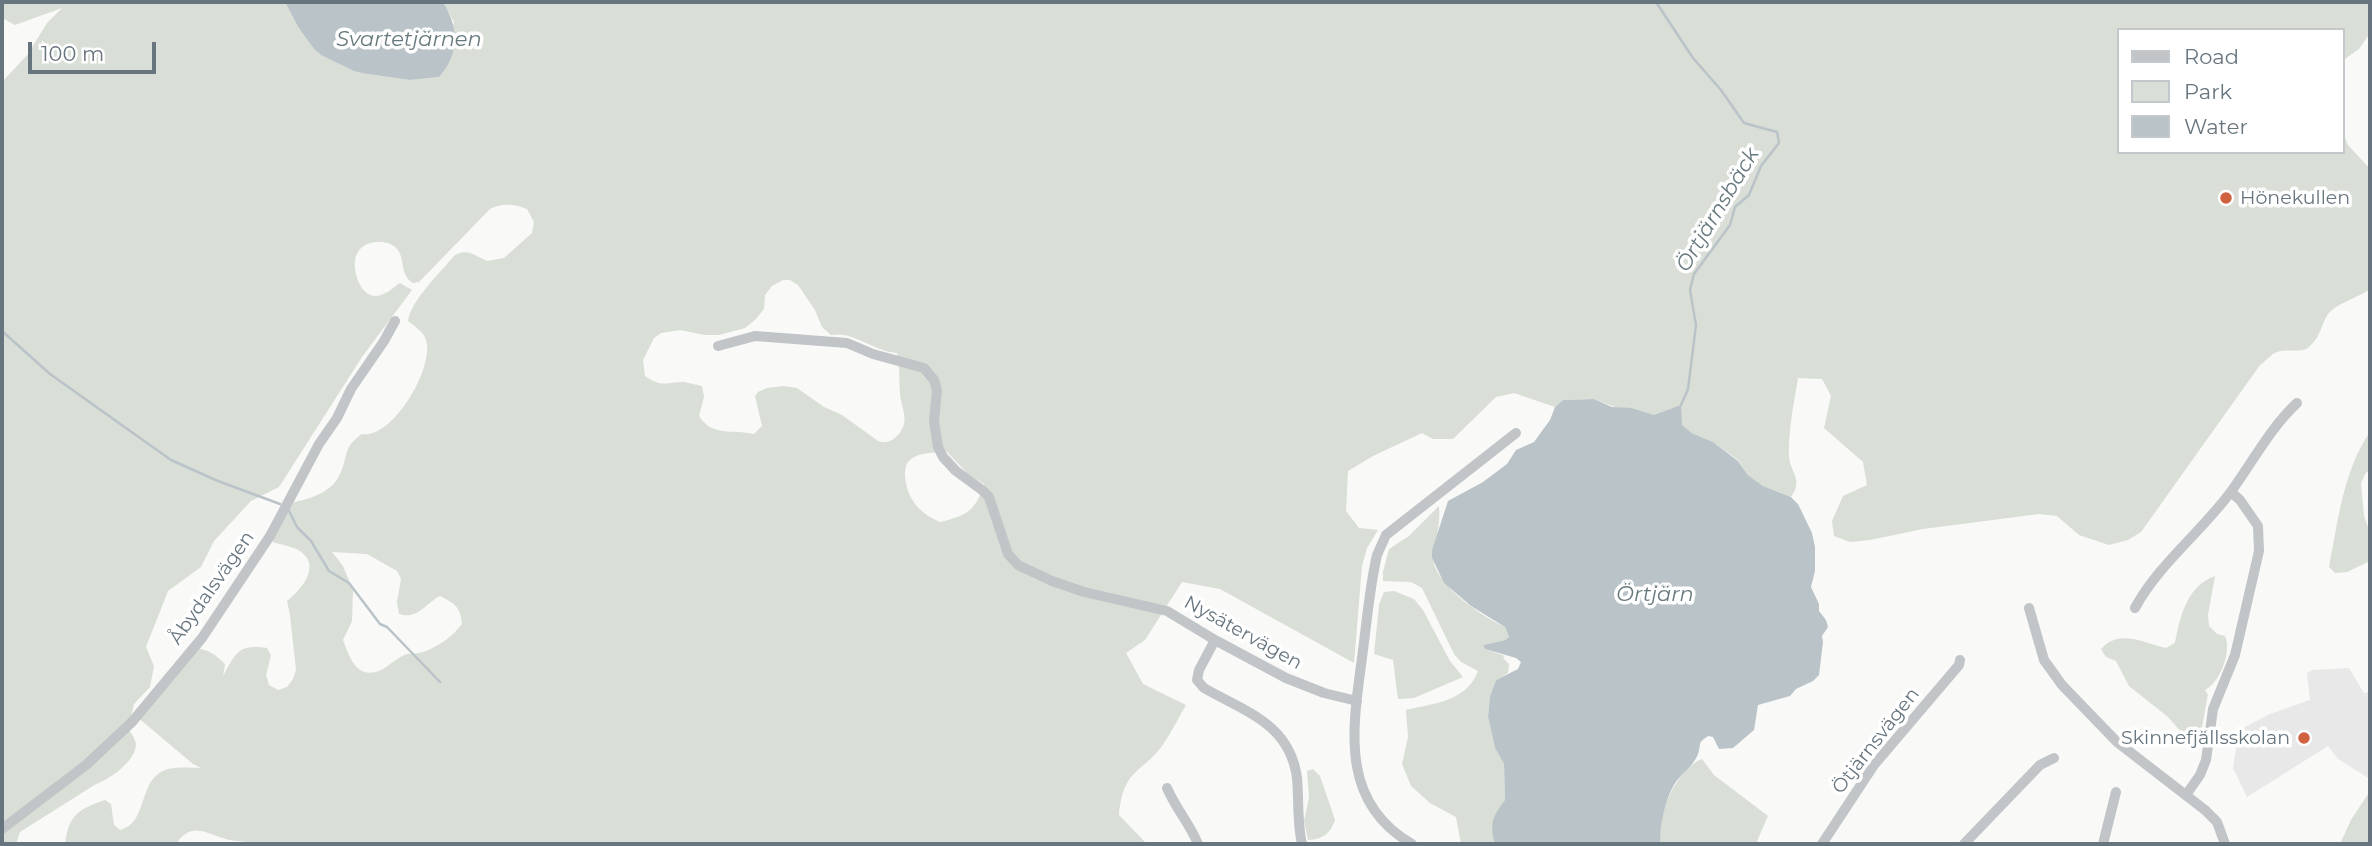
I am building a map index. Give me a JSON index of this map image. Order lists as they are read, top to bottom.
{
  "streets": {
    "street": ["Åbydalsvägen", "Nysätervägen", "Ötjärnsvägen"]
  },
  "water": ["Svartetjärnen", "Örtjärnsbäck", "Örtjärn"],
  "places": ["Hönekullen", "Skinnefjällsskolan"],
  "legend": ["Road", "Park", "Water"],
  "scale_bar": "100 m"
}
